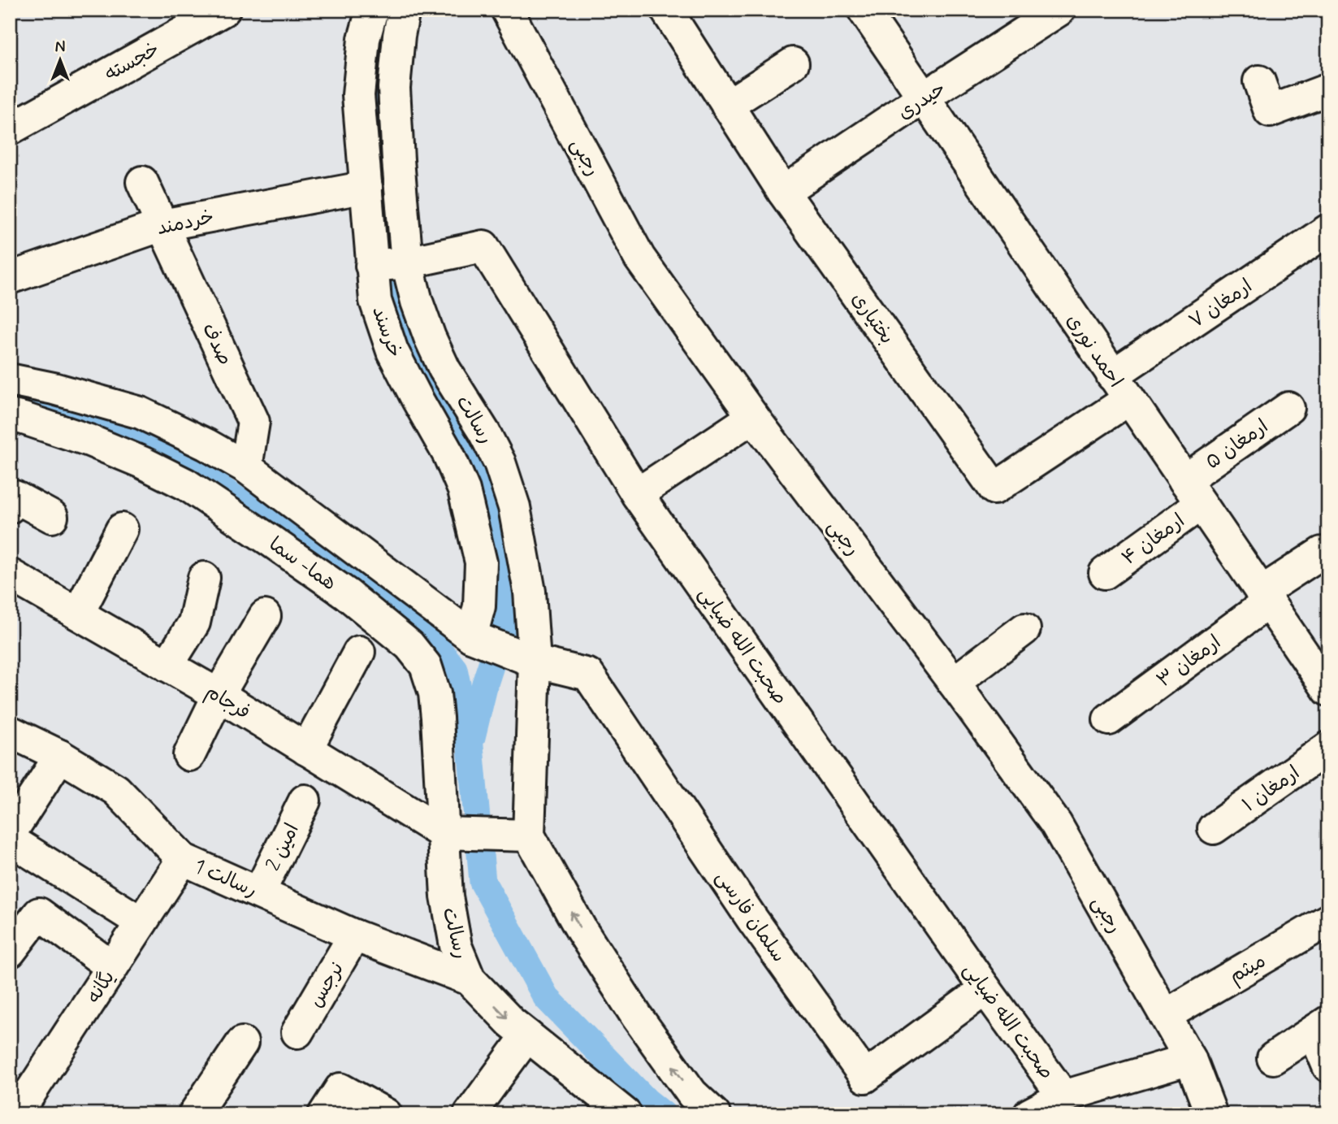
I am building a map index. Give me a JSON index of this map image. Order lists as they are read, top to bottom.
{
  "streets": {
    "street": [
      "خجسته",
      "حیدری",
      "رجبی",
      "خردمند",
      "ارمغان ۷",
      "بختیاری",
      "خرسند",
      "صدف",
      "احمد نوری",
      "رسالت",
      "ارمغان ۵",
      "ارمغان ۴",
      "هما- سما",
      "صحبت الله ضیایی",
      "ارمغان ۳",
      "فرجام",
      "ارمغان ۱",
      "امین 2",
      "رسالت 1",
      "سلمان فارسی",
      "میثم",
      "نرجس",
      "یگانه"
    ]
  },
  "crossings": [
    ["حیدری", "بختیاری"],
    ["حیدری", "احمد نوری"],
    ["رجبی", "میثم"],
    ["خردمند", "خرسند"],
    ["خردمند", "صدف"],
    ["ارمغان ۷", "بختیاری"],
    ["ارمغان ۷", "احمد نوری"],
    ["بختیاری", "احمد نوری"],
    ["احمد نوری", "ارمغان ۵"],
    ["احمد نوری", "ارمغان ۴"],
    ["احمد نوری", "ارمغان ۳"],
    ["رسالت", "هما- سما"],
    ["رسالت", "صحبت الله ضیایی"],
    ["رسالت", "فرجام"],
    ["رسالت", "رسالت 1"],
    ["رسالت", "سلمان فارسی"],
    ["ارمغان ۵", "ارمغان ۴"],
    ["هما- سما", "فرجام"],
    ["صحبت الله ضیایی", "سلمان فارسی"],
    ["امین 2", "رسالت 1"],
    ["رسالت 1", "نرجس"],
    ["رسالت 1", "یگانه"]
  ],
  "north": "top"
}
